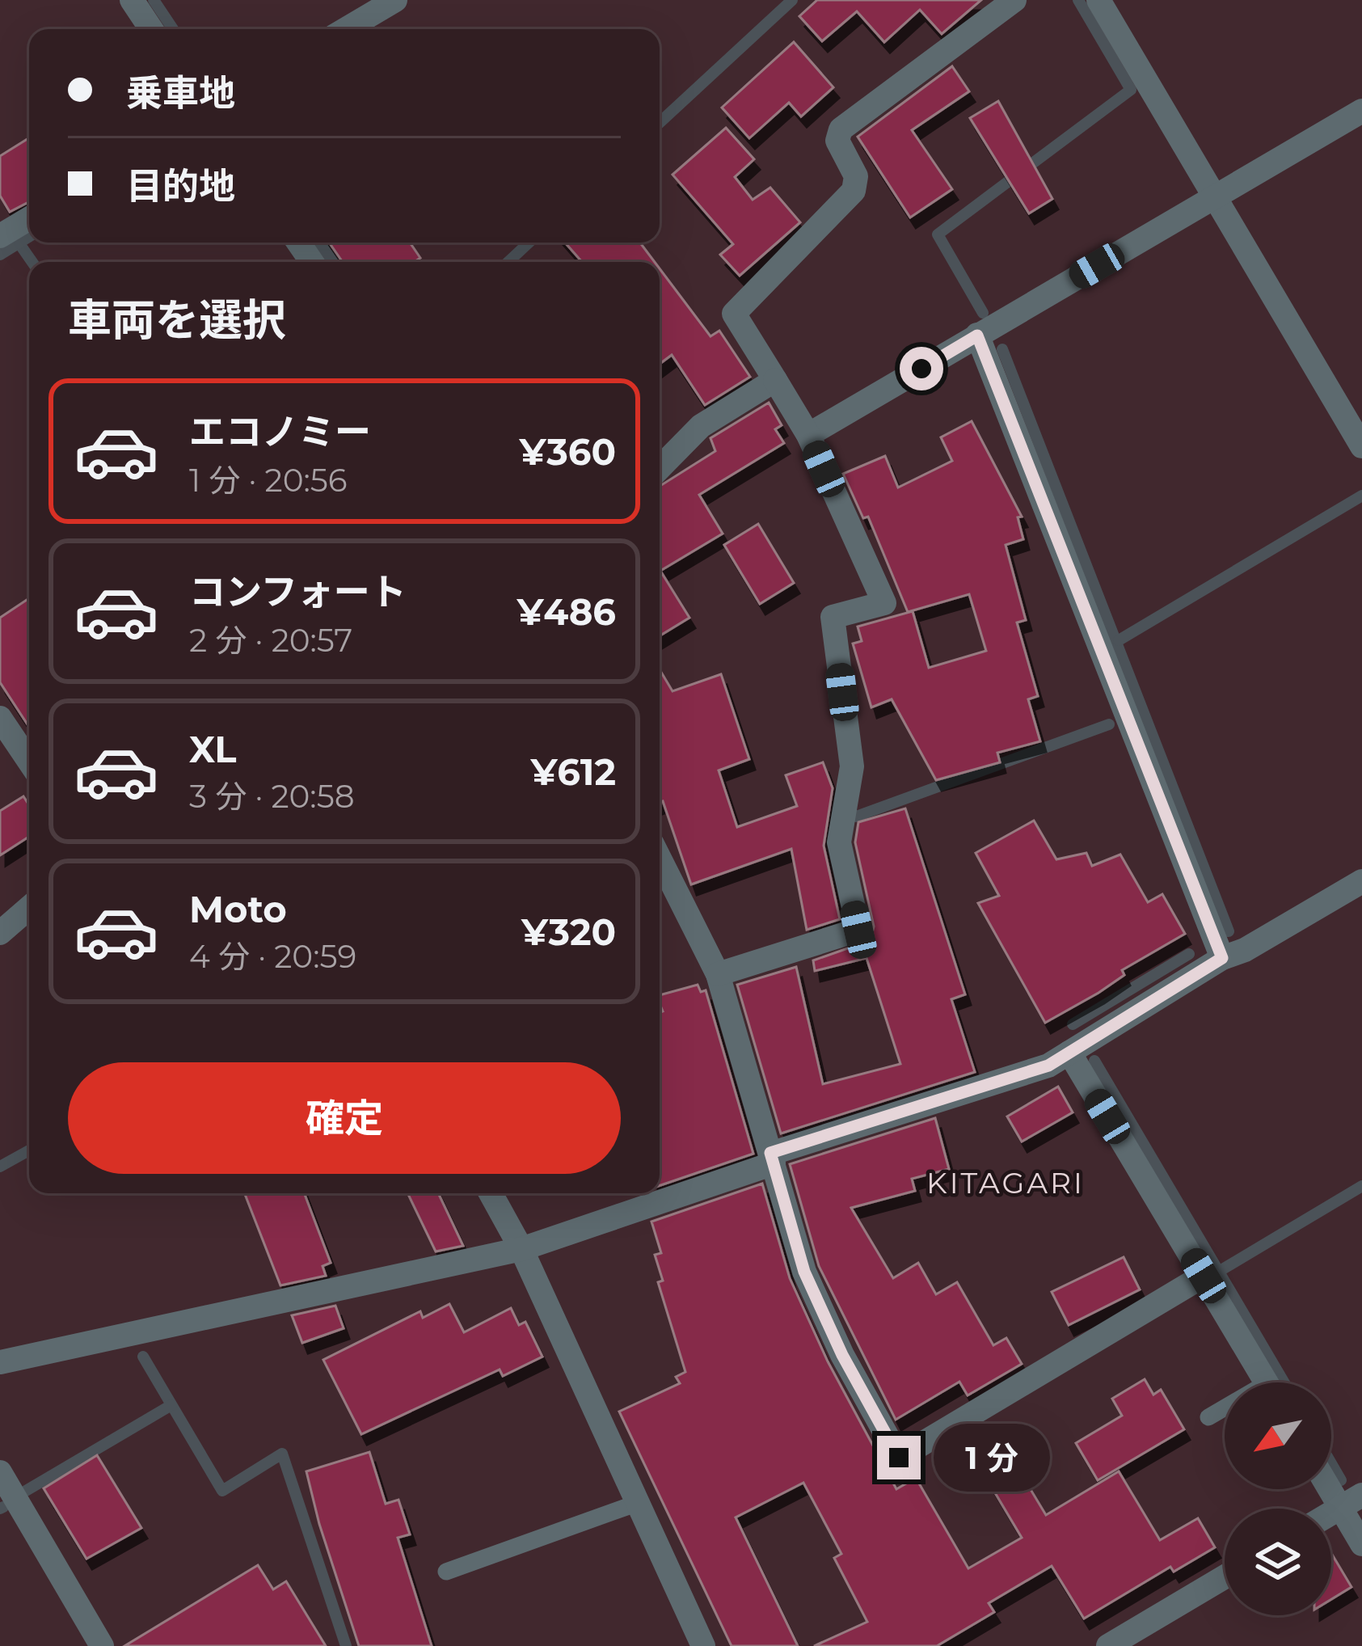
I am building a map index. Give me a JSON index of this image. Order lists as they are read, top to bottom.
{
  "districts": ["KITAGARI"],
  "north": "bottom left",
  "page": {
    "banner": ["乗車地", "目的地"],
    "heading": "車両を選択",
    "list": [
      {
        "name": "エコノミー",
        "note": "1 分 · 20:56",
        "value": "¥360"
      },
      {
        "name": "コンフォート",
        "note": "2 分 · 20:57",
        "value": "¥486"
      },
      {
        "name": "XL",
        "note": "3 分 · 20:58",
        "value": "¥612"
      },
      {
        "name": "Moto",
        "note": "4 分 · 20:59",
        "value": "¥320"
      }
    ],
    "buttons": "確定",
    "bubble": "1 分"
  }
}
